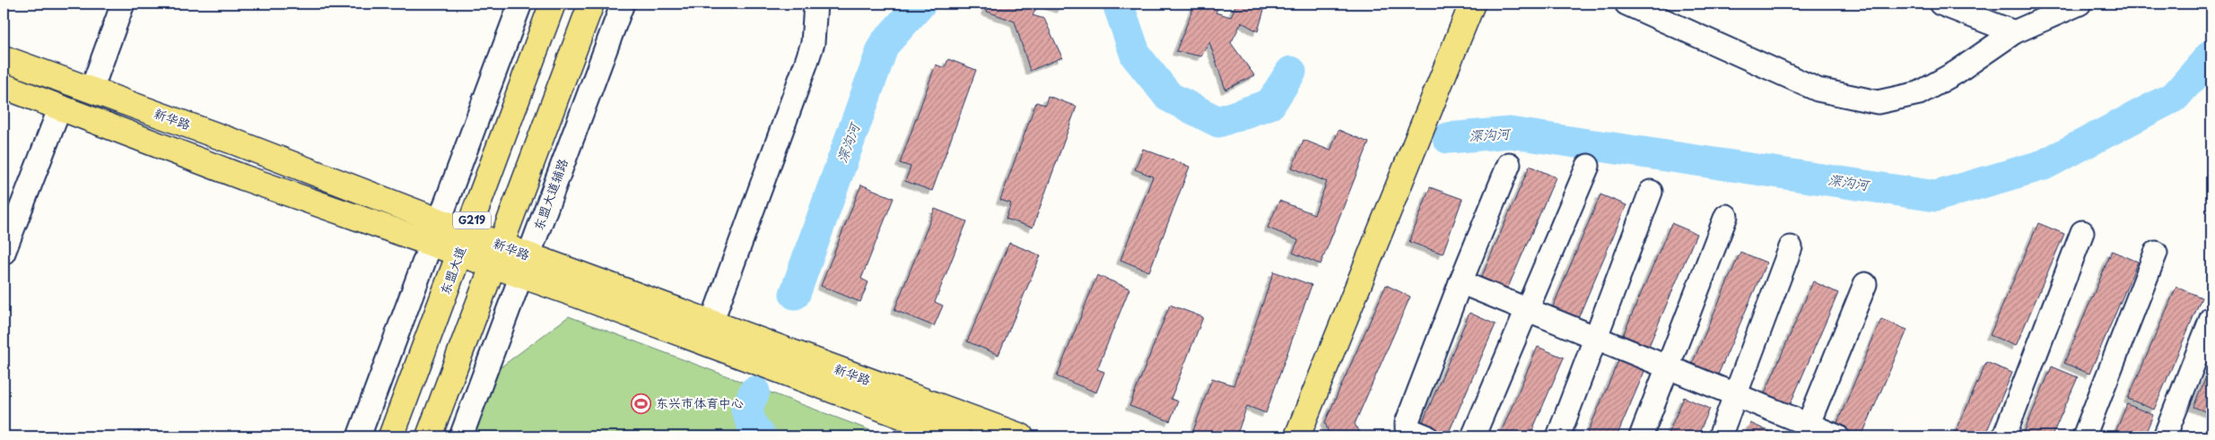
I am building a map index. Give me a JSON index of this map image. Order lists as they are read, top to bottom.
{
  "streets": {
    "main road": ["新华路", "G219", "东盟大道"],
    "street": ["东盟大道辅路"]
  },
  "crossings": [
    ["新华路", "东盟大道辅路"],
    ["新华路", "G219"],
    ["新华路", "东盟大道"]
  ],
  "water": ["深沟河"],
  "places": {
    "sports": ["东兴市体育中心"]
  }
}
